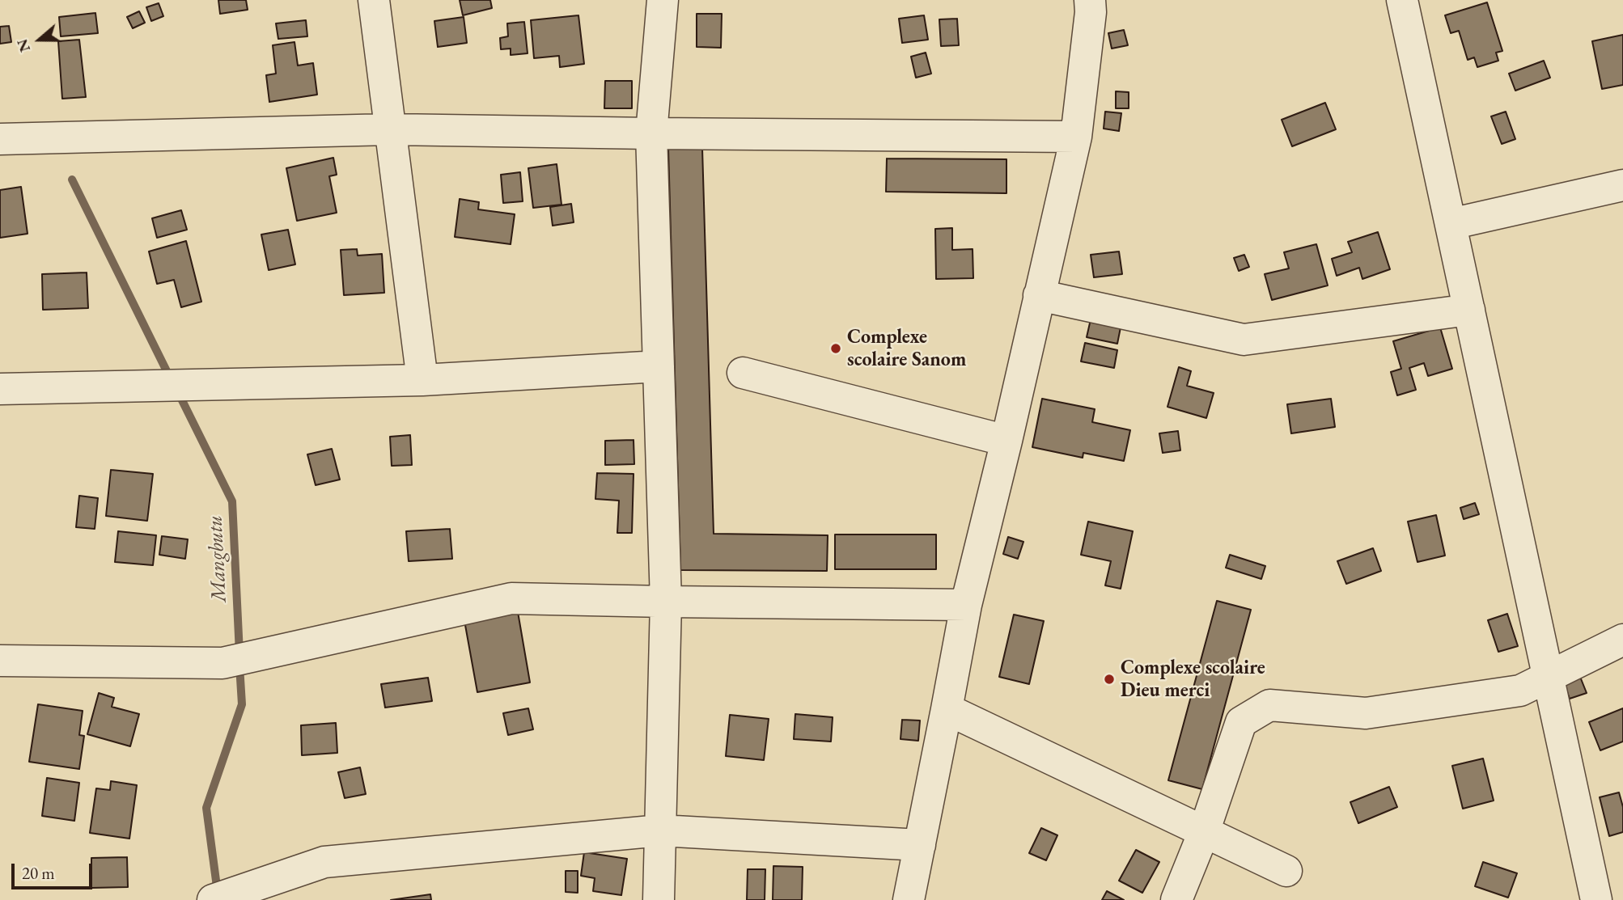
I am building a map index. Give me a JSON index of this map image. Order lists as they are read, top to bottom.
{
  "water": ["Mangbutu"],
  "places": ["Complexe scolaire Sanom", "Complexe scolaire Dieu merci"],
  "scale_bar": "20 m",
  "north": "left"
}
